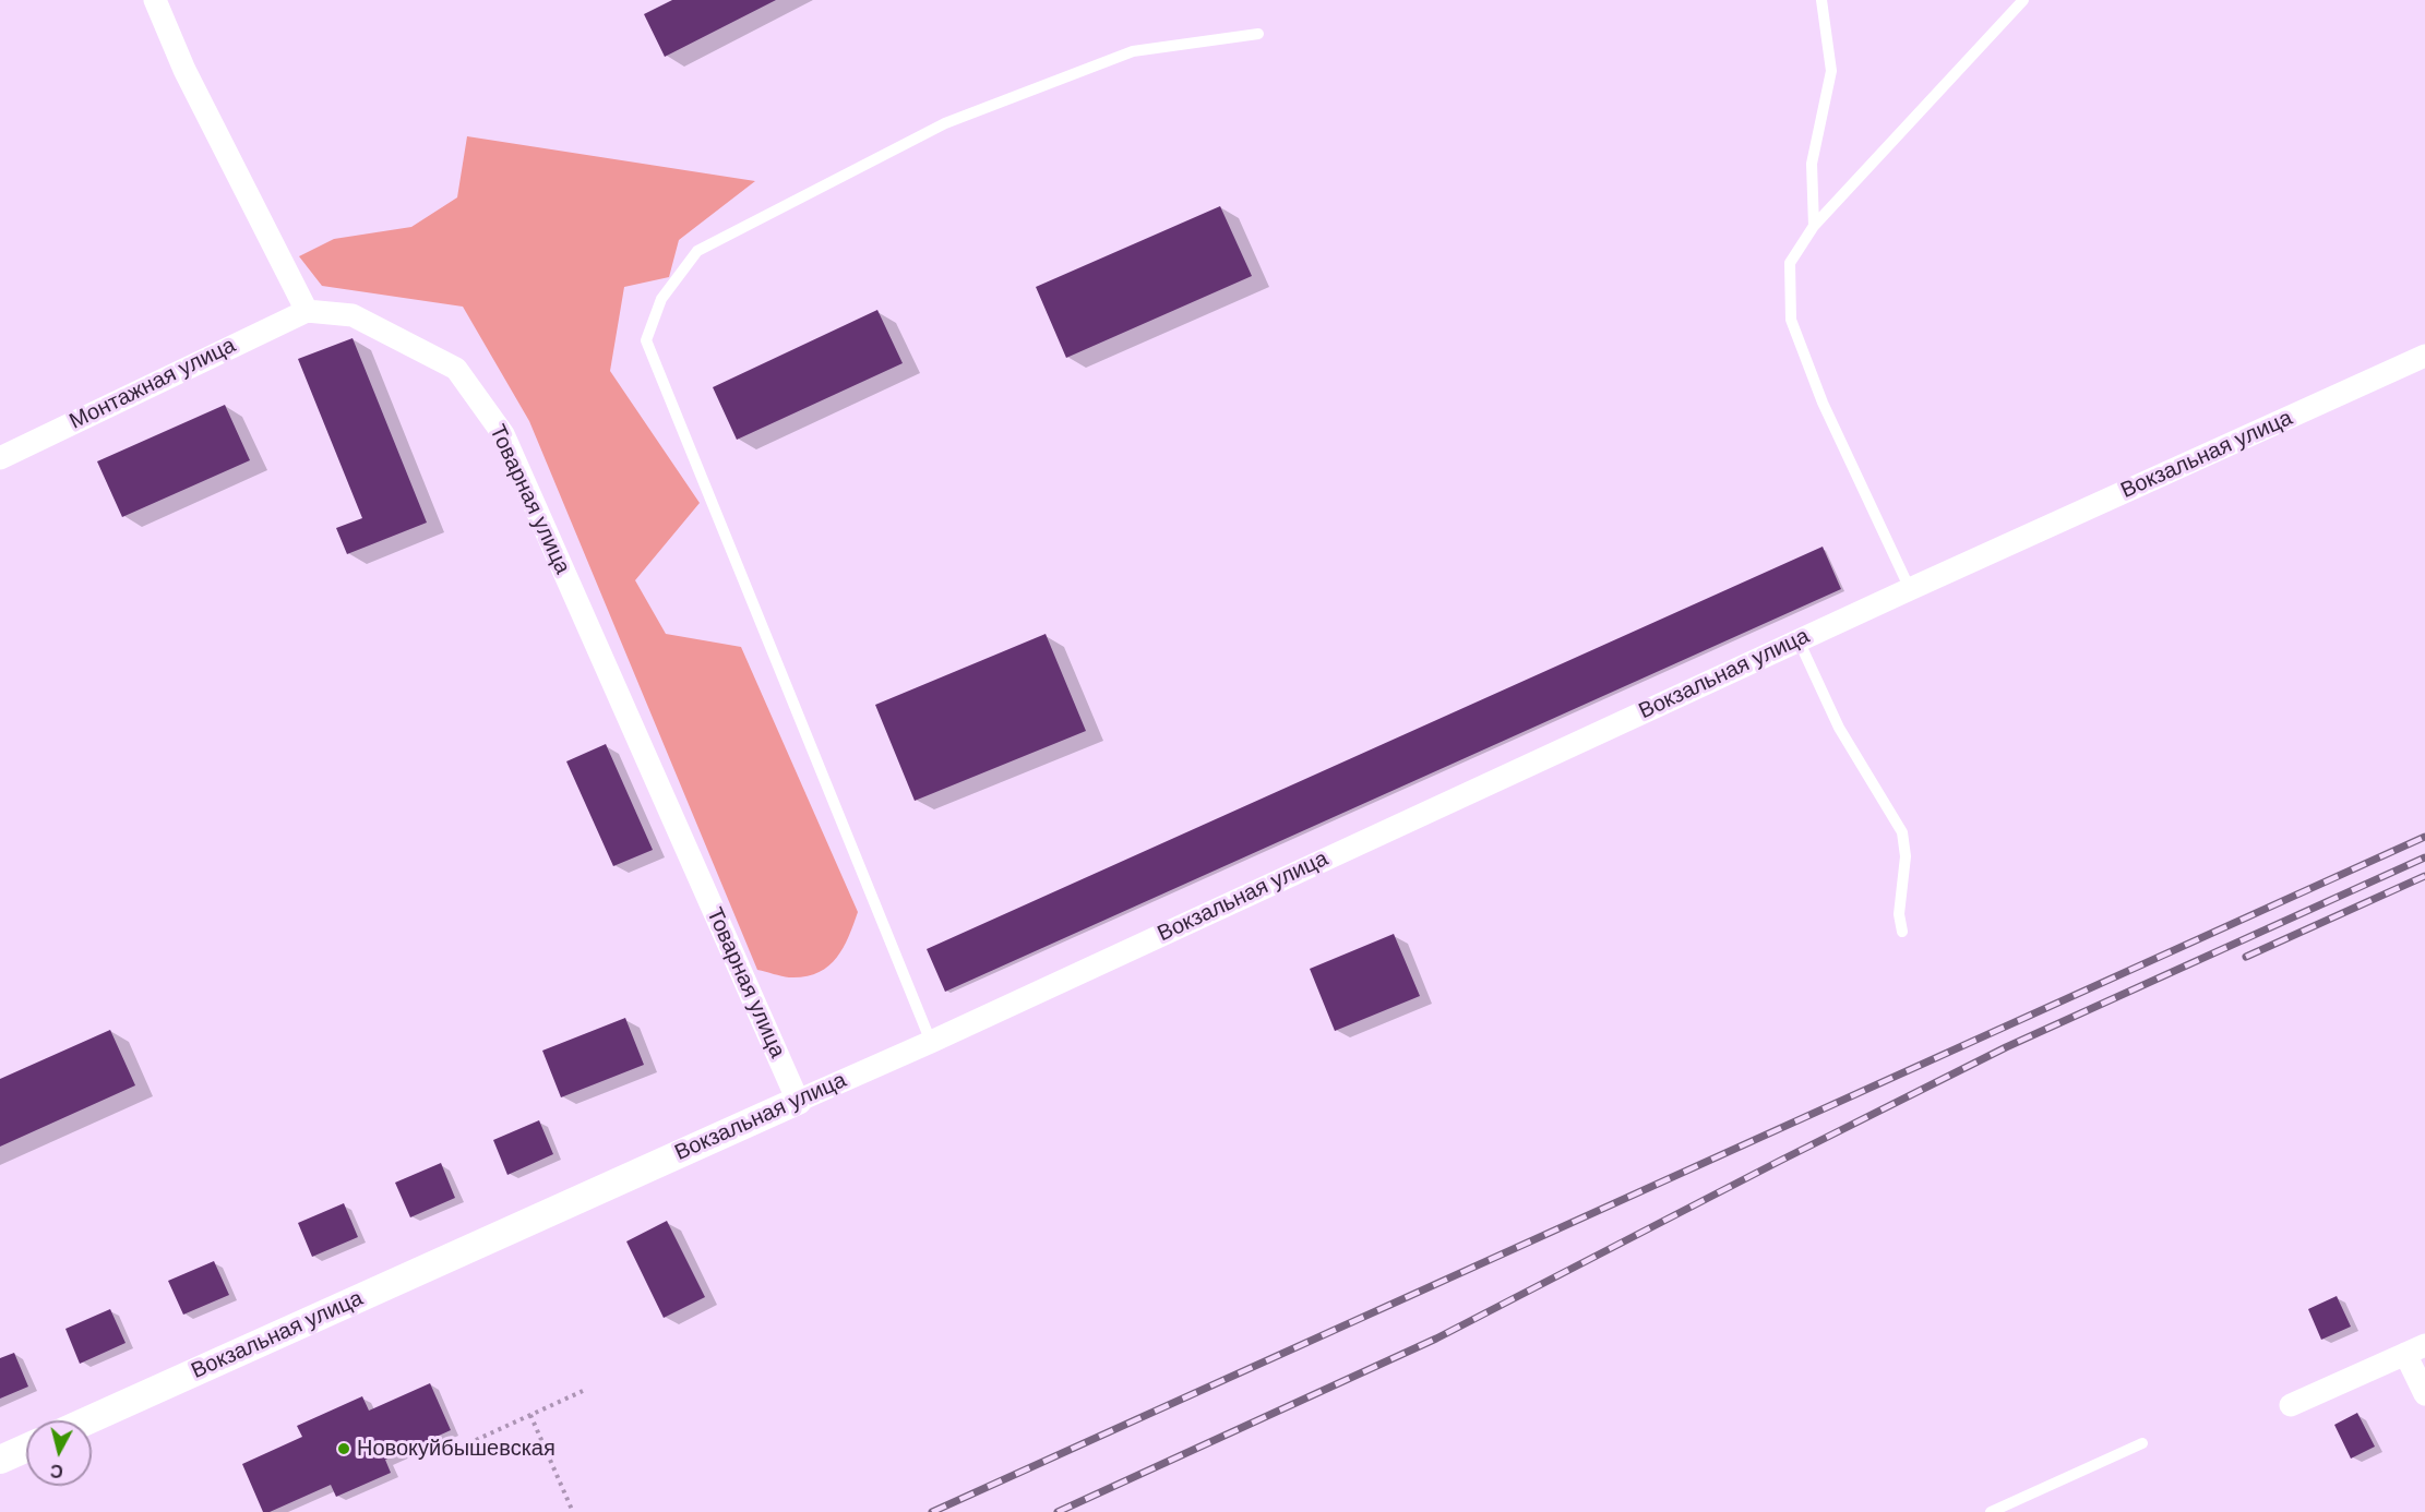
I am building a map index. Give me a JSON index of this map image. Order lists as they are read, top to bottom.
{
  "streets": {
    "street": ["Монтажная улица", "Вокзальная улица", "Товарная улица"]
  },
  "crossings": [
    ["Монтажная улица", "Товарная улица"],
    ["Вокзальная улица", "Товарная улица"]
  ],
  "places": ["Новокуйбышевская"],
  "north": "bottom"
}
